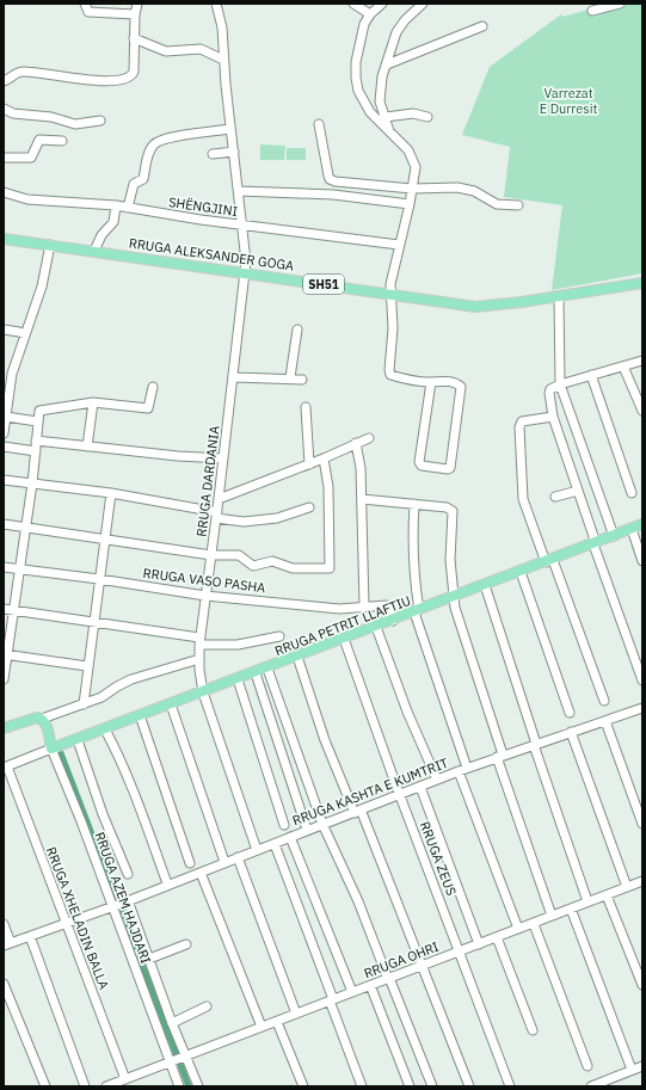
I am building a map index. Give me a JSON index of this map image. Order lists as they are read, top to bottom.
{
  "streets": {
    "main road": [
      "RRUGA ALEKSANDER GOGA",
      "SH51",
      "RRUGA PETRIT LLAFTIU",
      "RRUGA AZEM HAJDARI"
    ],
    "street": [
      "SHËNGJINI",
      "RRUGA DARDANIA",
      "RRUGA VASO PASHA",
      "RRUGA KASHTA E KUMTRIT",
      "RRUGA ZEUS",
      "RRUGA XHELADIN BALLA",
      "RRUGA OHRI"
    ]
  },
  "crossings": [
    ["SHËNGJINI", "RRUGA DARDANIA"],
    ["RRUGA ALEKSANDER GOGA", "RRUGA DARDANIA"],
    ["RRUGA DARDANIA", "RRUGA VASO PASHA"],
    ["RRUGA DARDANIA", "RRUGA PETRIT LLAFTIU"],
    ["RRUGA DARDANIA", "RRUGA KASHTA E KUMTRIT"],
    ["RRUGA VASO PASHA", "RRUGA PETRIT LLAFTIU"],
    ["RRUGA PETRIT LLAFTIU", "RRUGA ZEUS"],
    ["RRUGA PETRIT LLAFTIU", "RRUGA AZEM HAJDARI"],
    ["RRUGA KASHTA E KUMTRIT", "RRUGA ZEUS"],
    ["RRUGA KASHTA E KUMTRIT", "RRUGA AZEM HAJDARI"],
    ["RRUGA KASHTA E KUMTRIT", "RRUGA XHELADIN BALLA"],
    ["RRUGA ZEUS", "RRUGA OHRI"],
    ["RRUGA AZEM HAJDARI", "RRUGA OHRI"],
    ["RRUGA XHELADIN BALLA", "RRUGA OHRI"]
  ],
  "parks": ["Varrezat E Durresit"]
}
